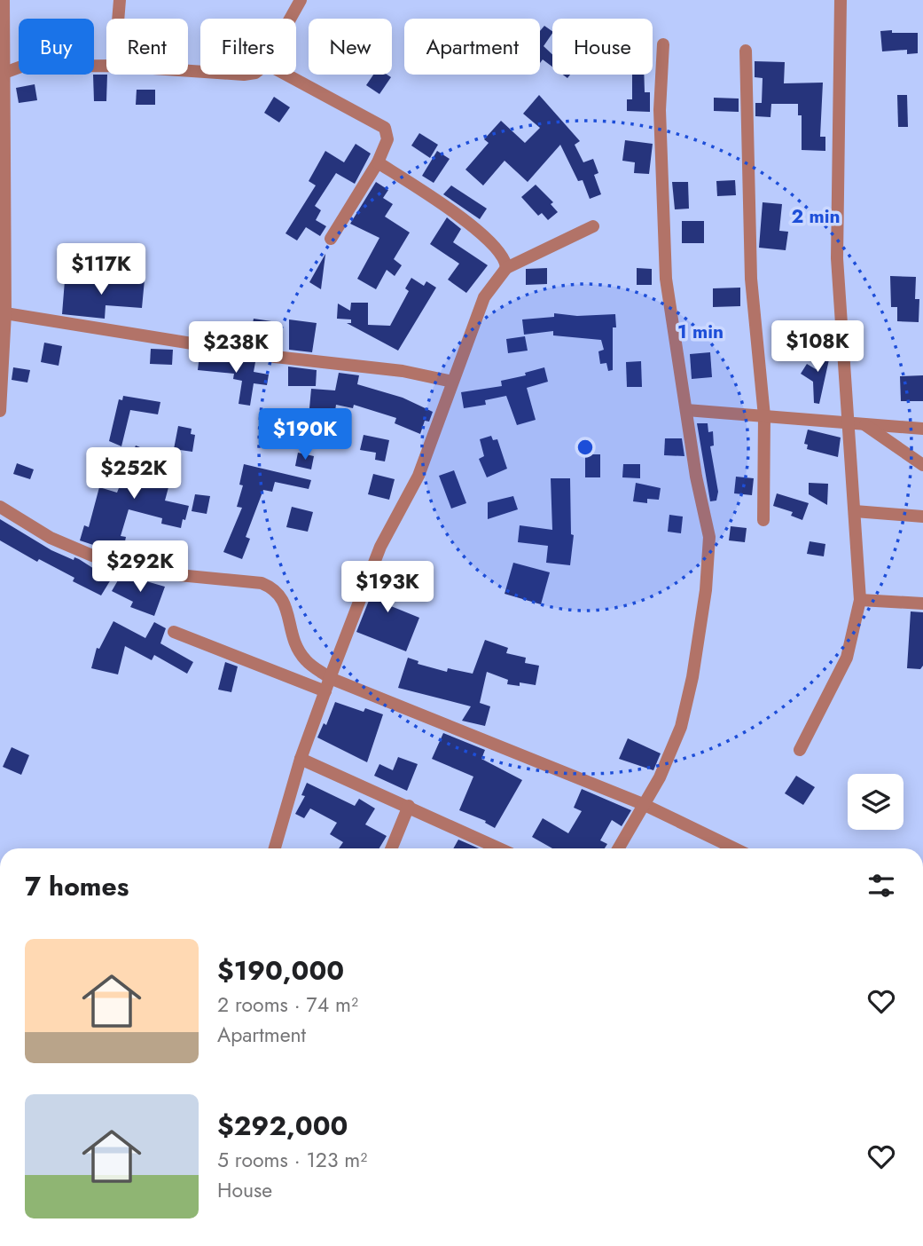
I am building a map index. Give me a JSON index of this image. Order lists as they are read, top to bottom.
{
  "page": {
    "chip": [
      "Buy",
      "Rent",
      "Filters",
      "New",
      "Apartment",
      "House"
    ],
    "price": [
      "$117K",
      "$108K",
      "$238K",
      "$190K",
      "$252K",
      "$292K",
      "$193K"
    ],
    "heading": "7 homes",
    "list": [
      {
        "name": "$190,000",
        "note": "2 rooms · 74 m² · Apartment"
      },
      {
        "name": "$292,000",
        "note": "5 rooms · 123 m² · House"
      }
    ]
  },
  "rings": ["2 min", "1 min"]
}
